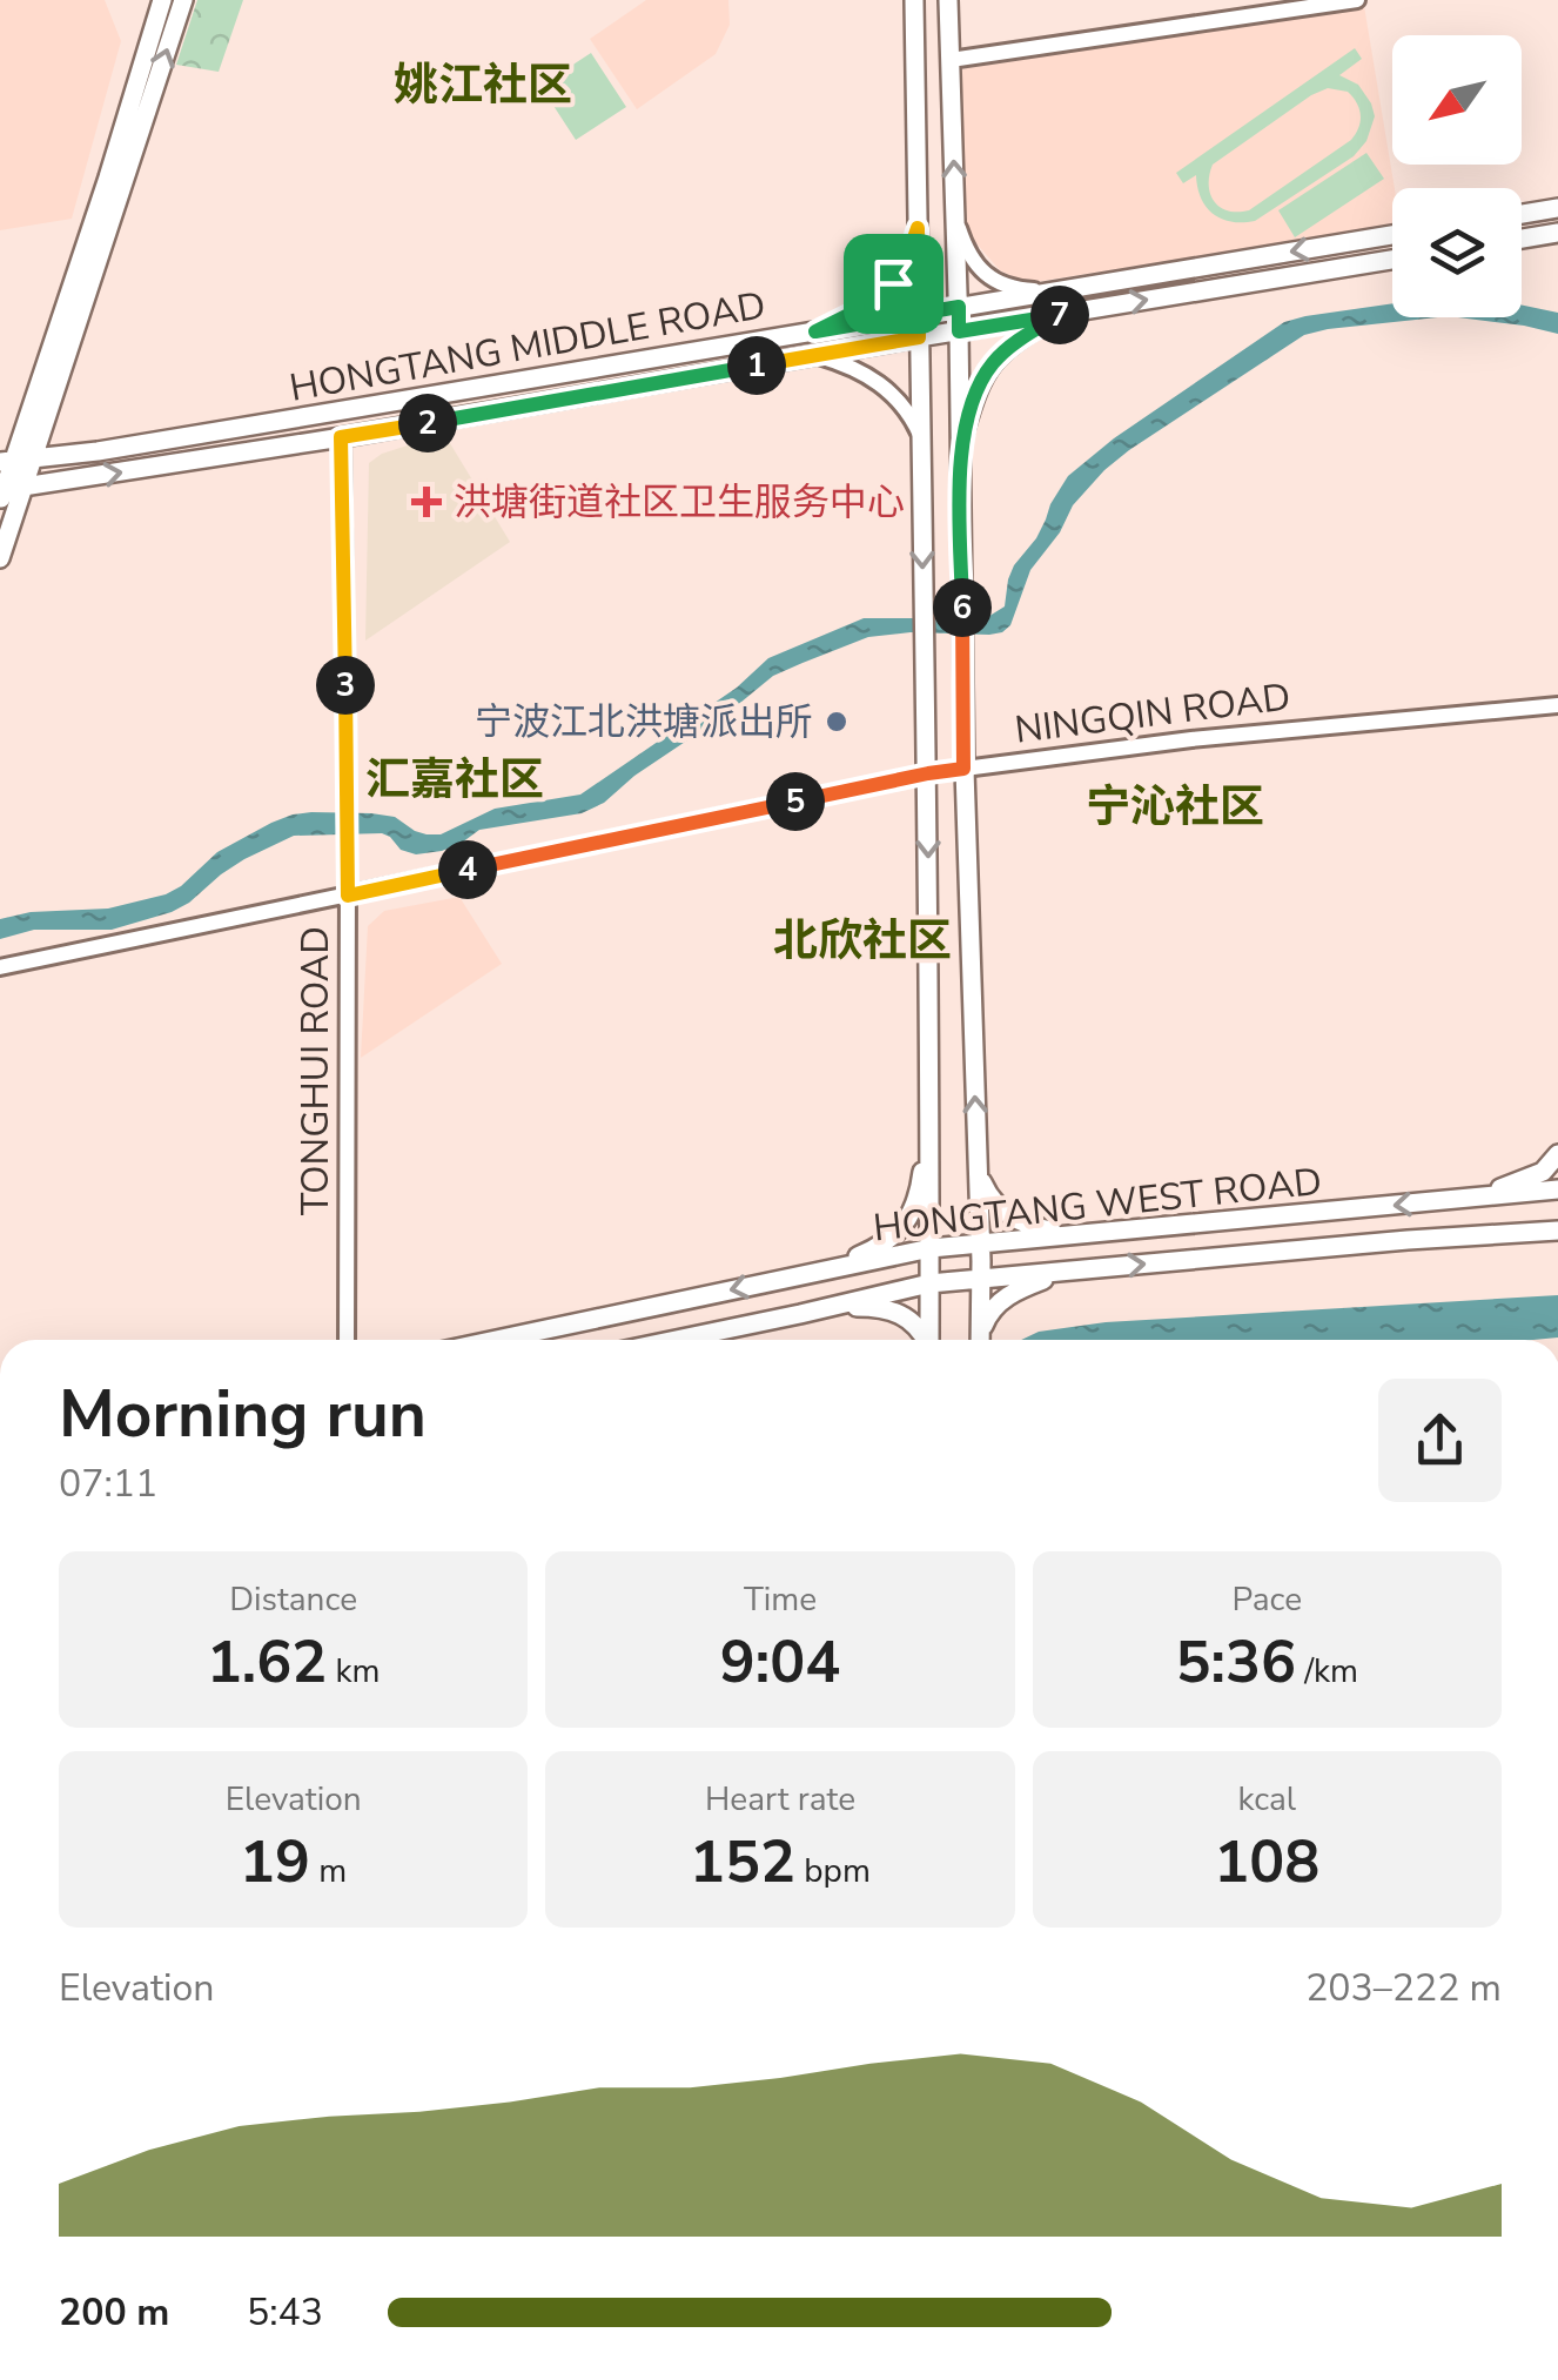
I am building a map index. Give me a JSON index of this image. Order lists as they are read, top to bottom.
{
  "streets": {
    "main road": ["HONGTANG MIDDLE ROAD", "HONGTANG WEST ROAD"],
    "street": ["NINGQIN ROAD", "TONGHUI ROAD"]
  },
  "crossings": [
    ["HONGTANG MIDDLE ROAD", "TONGHUI ROAD"],
    ["NINGQIN ROAD", "TONGHUI ROAD"]
  ],
  "districts": [
    "姚江社区",
    "汇嘉社区",
    "宁沁社区",
    "北欣社区"
  ],
  "places": {
    "health": ["洪塘街道社区卫生服务中心"],
    "other": ["宁波江北洪塘派出所"]
  },
  "north": "bottom left",
  "page": {
    "pins": [
      "7",
      "1",
      "2",
      "6",
      "3",
      "5",
      "4"
    ],
    "heading": ["Morning run", "07:11"],
    "stats": [
      ["Distance", "1.62 km"],
      ["Time", "9:04"],
      ["Pace", "5:36 /km"],
      ["Elevation", "19 m"],
      ["Heart rate", "152 bpm"],
      ["kcal", "108"]
    ],
    "chart": ["Elevation", "203–222 m"],
    "list": [
      {
        "name": "200 m",
        "note": "5:43"
      }
    ]
  }
}
